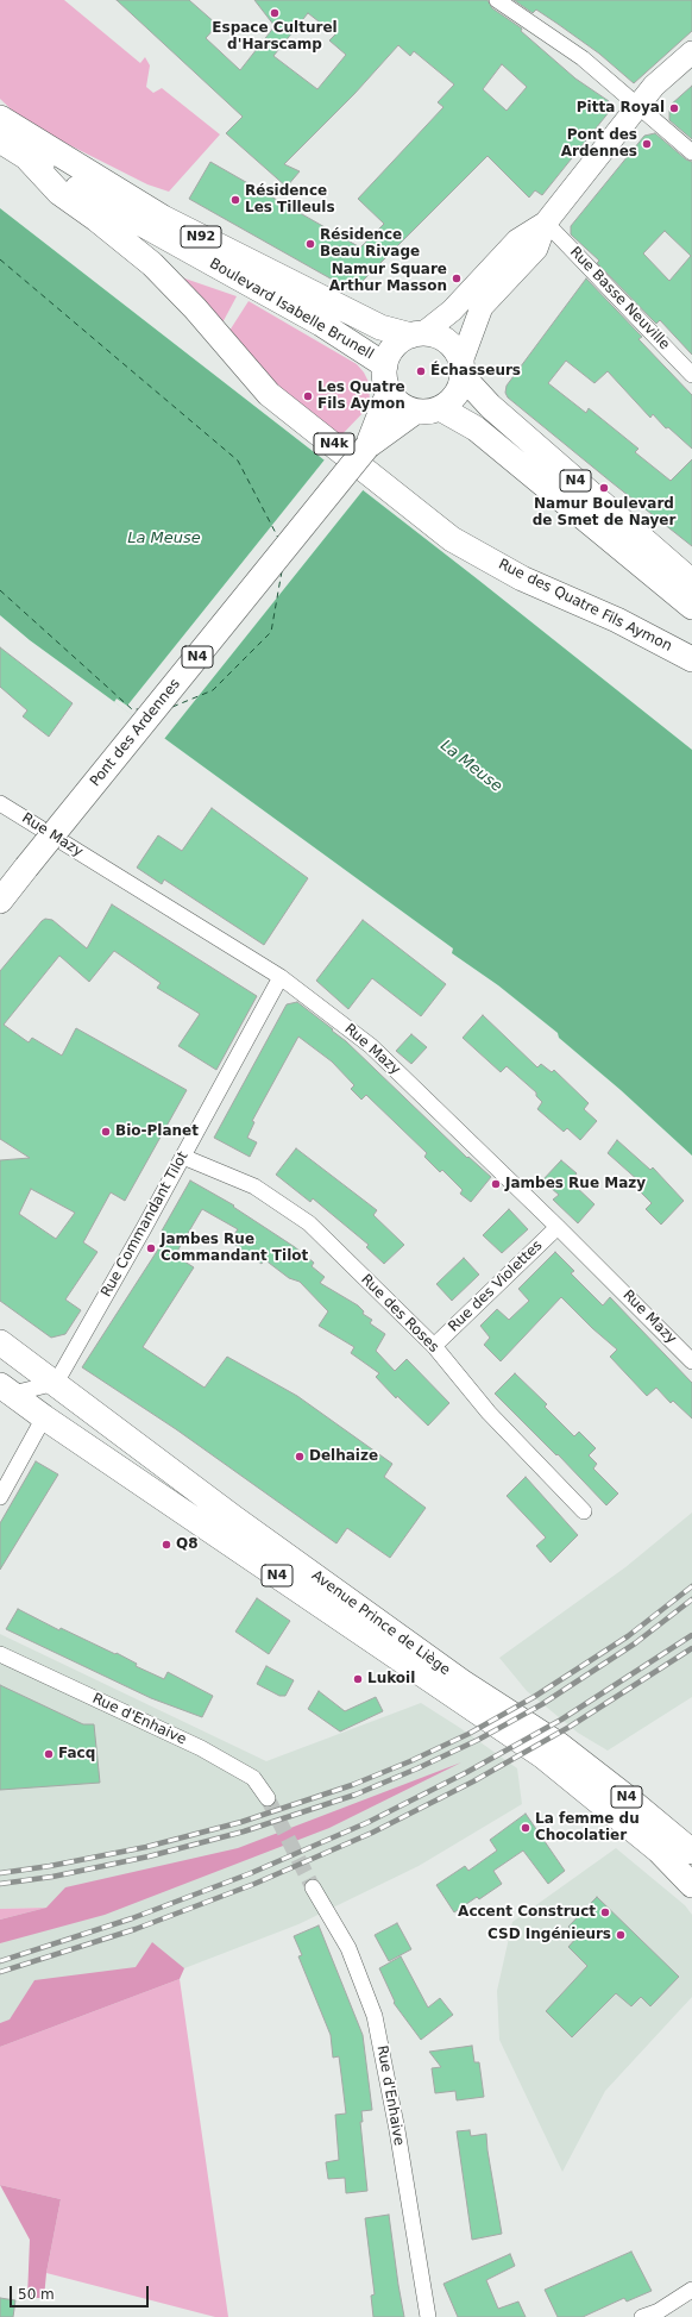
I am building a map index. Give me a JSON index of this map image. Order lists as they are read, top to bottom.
{
  "streets": {
    "main road": [
      "N92",
      "Boulevard Isabelle Brunell",
      "N4k",
      "N4",
      "Rue des Quatre Fils Aymon",
      "Pont des Ardennes",
      "Avenue Prince de Liège"
    ],
    "street": [
      "Rue Basse Neuville",
      "Rue Mazy",
      "Rue Commandant Tilot",
      "Rue des Violettes",
      "Rue des Roses",
      "Rue d'Enhaive"
    ]
  },
  "crossings": [
    ["Boulevard Isabelle Brunell", "N4"],
    ["Boulevard Isabelle Brunell", "Rue des Quatre Fils Aymon"],
    ["N4", "Pont des Ardennes"],
    ["Rue Mazy", "Rue Commandant Tilot"],
    ["Rue Mazy", "Rue des Violettes"],
    ["Rue Commandant Tilot", "Rue des Roses"],
    ["Rue Commandant Tilot", "Avenue Prince de Liège"],
    ["Rue des Violettes", "Rue des Roses"]
  ],
  "water": ["La Meuse"],
  "places": [
    "Espace Culturel d'Harscamp",
    "Pitta Royal",
    "Pont des Ardennes",
    "Résidence Les Tilleuls",
    "Résidence Beau Rivage",
    "Namur Square Arthur Masson",
    "Échasseurs",
    "Les Quatre Fils Aymon",
    "Namur Boulevard de Smet de Nayer",
    "Bio-Planet",
    "Jambes Rue Mazy",
    "Jambes Rue Commandant Tilot",
    "Delhaize",
    "Q8",
    "Lukoil",
    "Facq",
    "La femme du Chocolatier",
    "Accent Construct",
    "CSD Ingénieurs"
  ],
  "scale_bar": "50 m"
}
